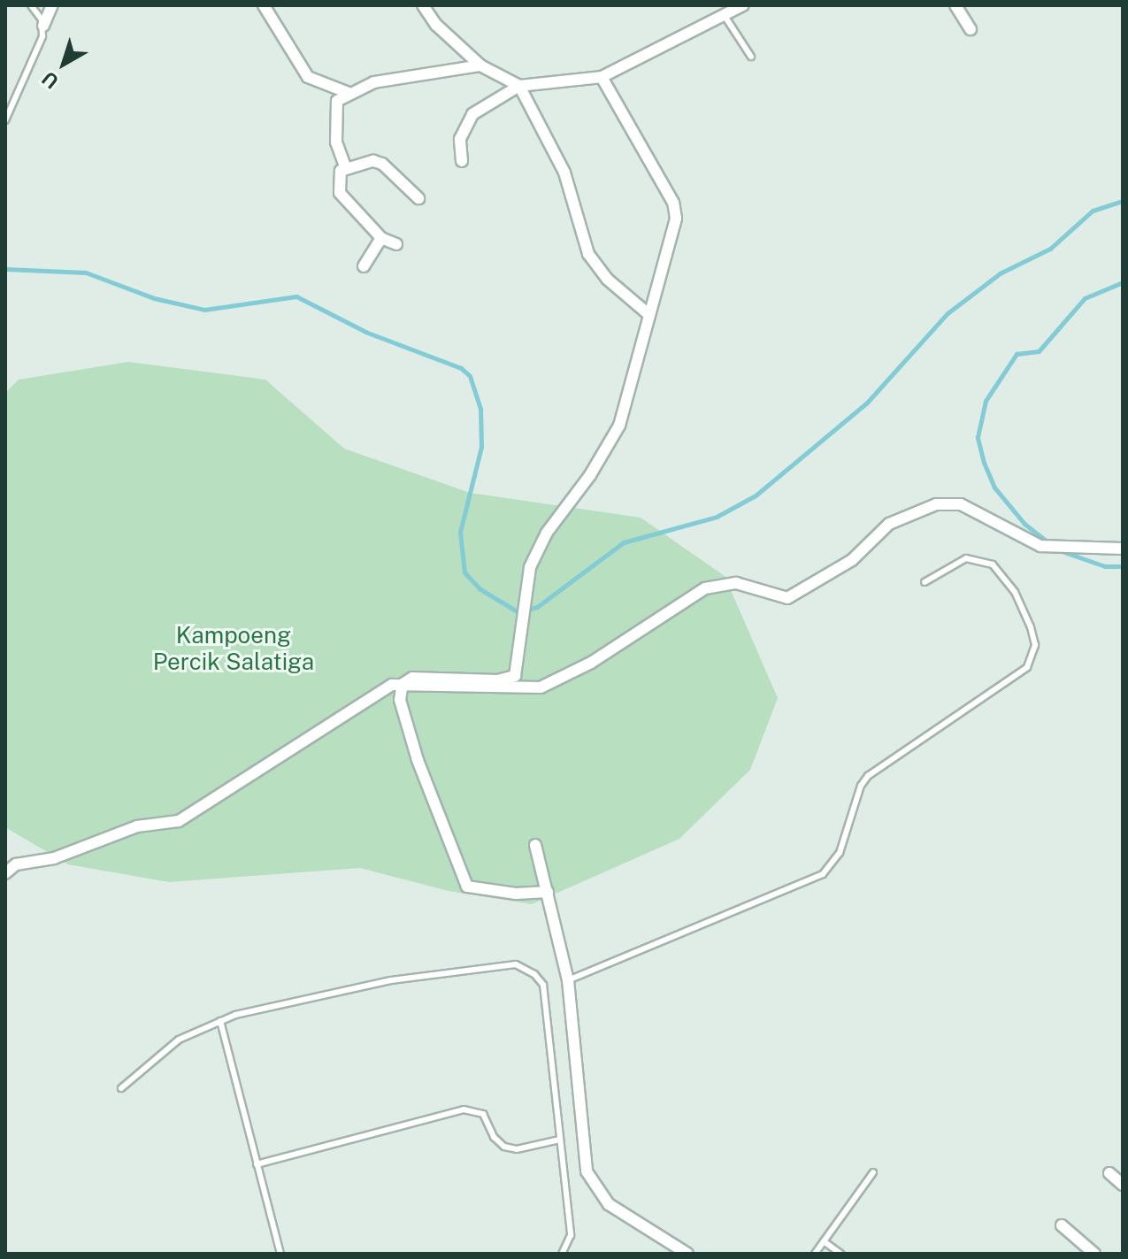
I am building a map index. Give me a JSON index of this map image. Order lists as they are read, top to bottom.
{
  "parks": ["Kampoeng Percik Salatiga"],
  "north": "bottom left"
}
